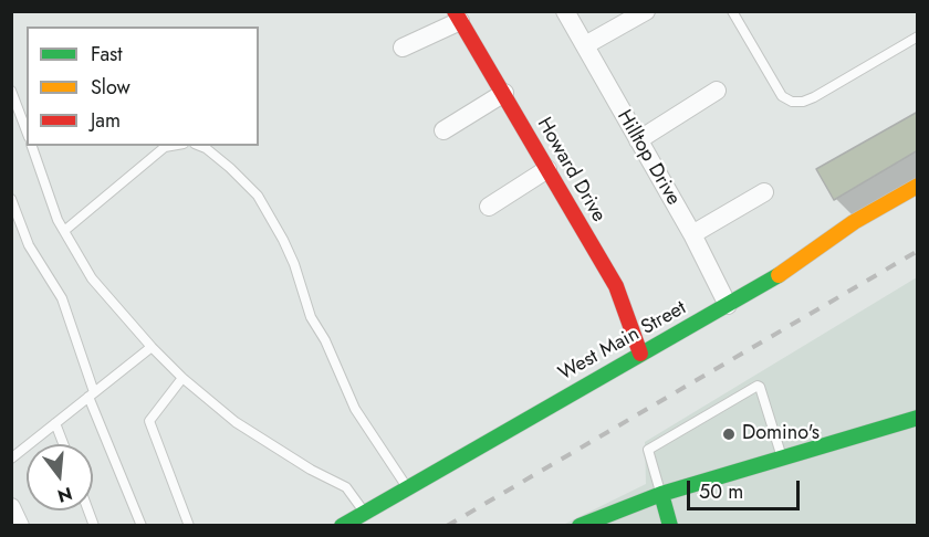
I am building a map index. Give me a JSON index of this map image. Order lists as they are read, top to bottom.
{
  "streets": {
    "street": ["Hilltop Drive", "Howard Drive", "West Main Street"]
  },
  "crossings": [
    ["Hilltop Drive", "West Main Street"],
    ["Howard Drive", "West Main Street"]
  ],
  "places": ["Domino's"],
  "legend": ["Fast", "Slow", "Jam"],
  "scale_bar": "50 m",
  "north": "bottom"
}
